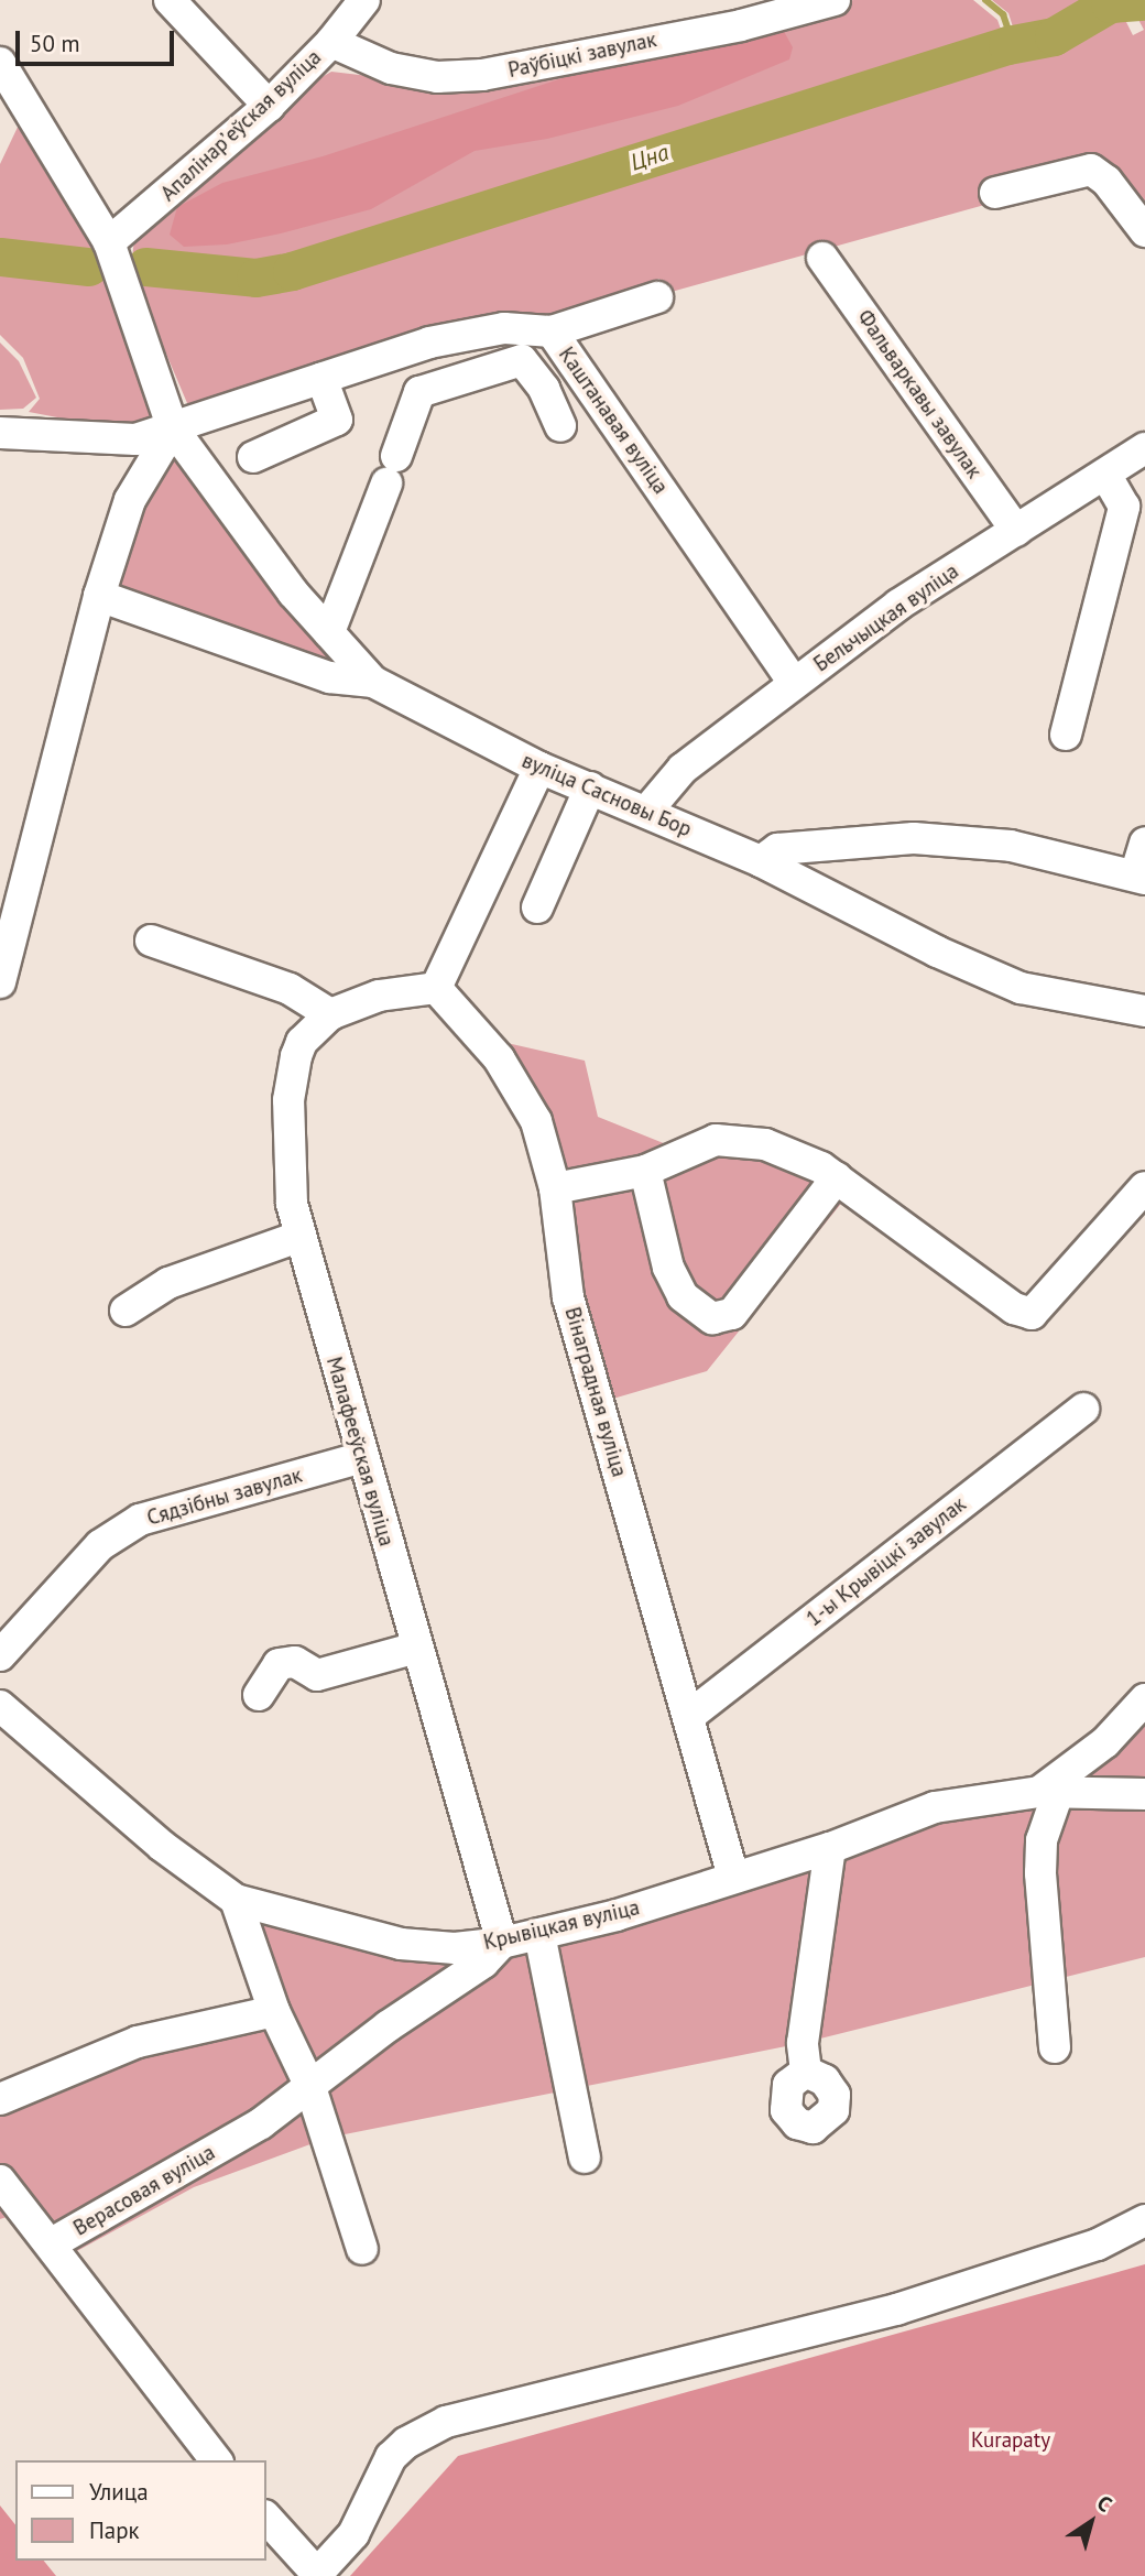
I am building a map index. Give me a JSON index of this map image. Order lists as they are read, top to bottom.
{
  "streets": {
    "street": [
      "Раўбіцкі завулак",
      "Апалінарʼеўская вуліца",
      "Фальваркавы завулак",
      "Каштанавая вуліца",
      "Бельчыцкая вуліца",
      "вуліца Сасновы Бор",
      "Вінаградная вуліца",
      "Малафееўская вуліца",
      "Сядзібны завулак",
      "1-ы Крывіцкі завулак",
      "Крывіцкая вуліца",
      "Верасовая вуліца"
    ]
  },
  "crossings": [
    ["Раўбіцкі завулак", "Апалінарʼеўская вуліца"],
    ["Апалінарʼеўская вуліца", "вуліца Сасновы Бор"],
    ["Фальваркавы завулак", "Бельчыцкая вуліца"],
    ["Каштанавая вуліца", "Бельчыцкая вуліца"],
    ["Каштанавая вуліца", "вуліца Сасновы Бор"],
    ["Бельчыцкая вуліца", "вуліца Сасновы Бор"],
    ["Вінаградная вуліца", "Малафееўская вуліца"],
    ["Вінаградная вуліца", "1-ы Крывіцкі завулак"],
    ["Вінаградная вуліца", "Крывіцкая вуліца"],
    ["Малафееўская вуліца", "Сядзібны завулак"],
    ["Малафееўская вуліца", "Крывіцкая вуліца"],
    ["Малафееўская вуліца", "Верасовая вуліца"],
    ["Крывіцкая вуліца", "Верасовая вуліца"]
  ],
  "water": ["Цна"],
  "parks": ["Kurapaty"],
  "legend": ["Улица", "Парк"],
  "scale_bar": "50 m",
  "north": "top right"
}
